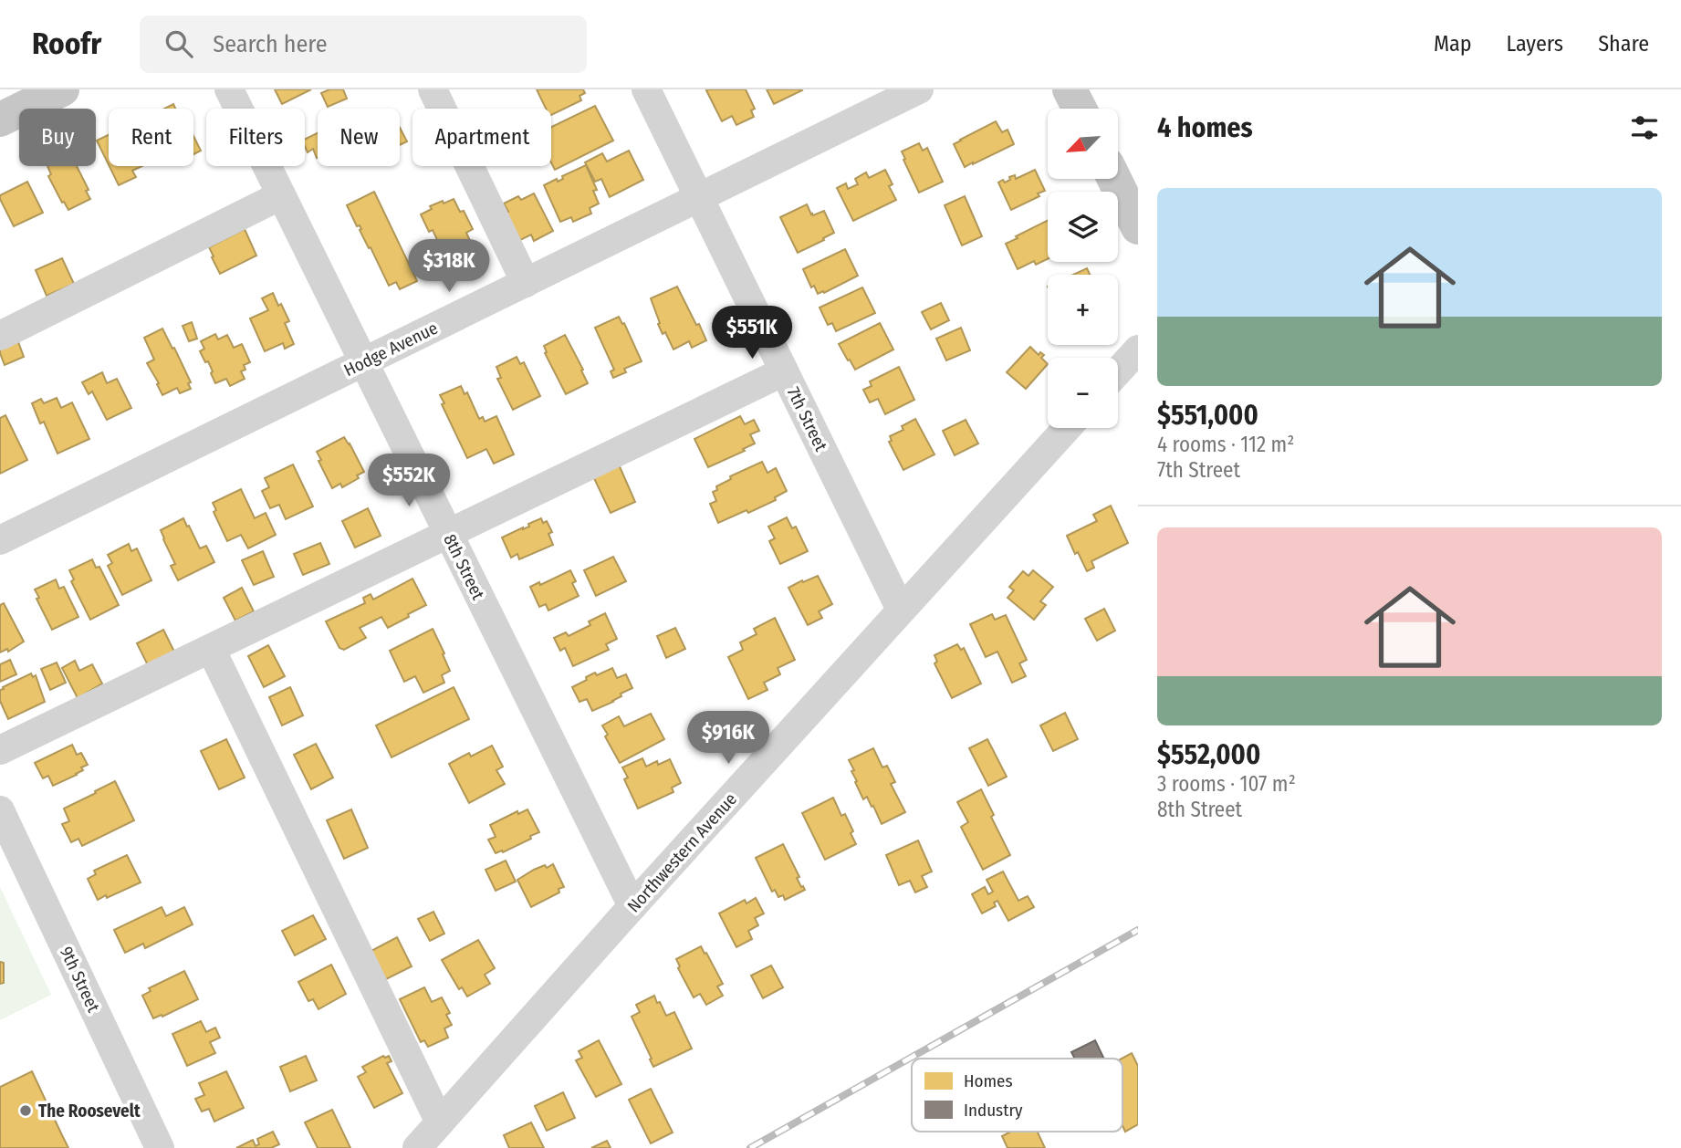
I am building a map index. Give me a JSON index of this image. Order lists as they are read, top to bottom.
{
  "streets": {
    "street": [
      "Hodge Avenue",
      "7th Street",
      "8th Street",
      "Northwestern Avenue",
      "9th Street"
    ]
  },
  "crossings": [
    ["Hodge Avenue", "7th Street"],
    ["Hodge Avenue", "8th Street"],
    ["7th Street", "Northwestern Avenue"],
    ["8th Street", "Northwestern Avenue"]
  ],
  "places": ["The Roosevelt"],
  "legend": ["Homes", "Industry"],
  "north": "bottom left",
  "page": {
    "header": "Roofr",
    "search": "Search here",
    "nav": ["Map", "Layers", "Share"],
    "heading": "4 homes",
    "map_buttons": ["+", "−"],
    "chip": [
      "Buy",
      "Rent",
      "Filters",
      "New",
      "Apartment"
    ],
    "list": [
      {
        "name": "$551,000",
        "note": "4 rooms · 112 m² · 7th Street"
      },
      {
        "name": "$552,000",
        "note": "3 rooms · 107 m² · 8th Street"
      }
    ],
    "price": [
      "$318K",
      "$551K",
      "$552K",
      "$916K"
    ]
  }
}
